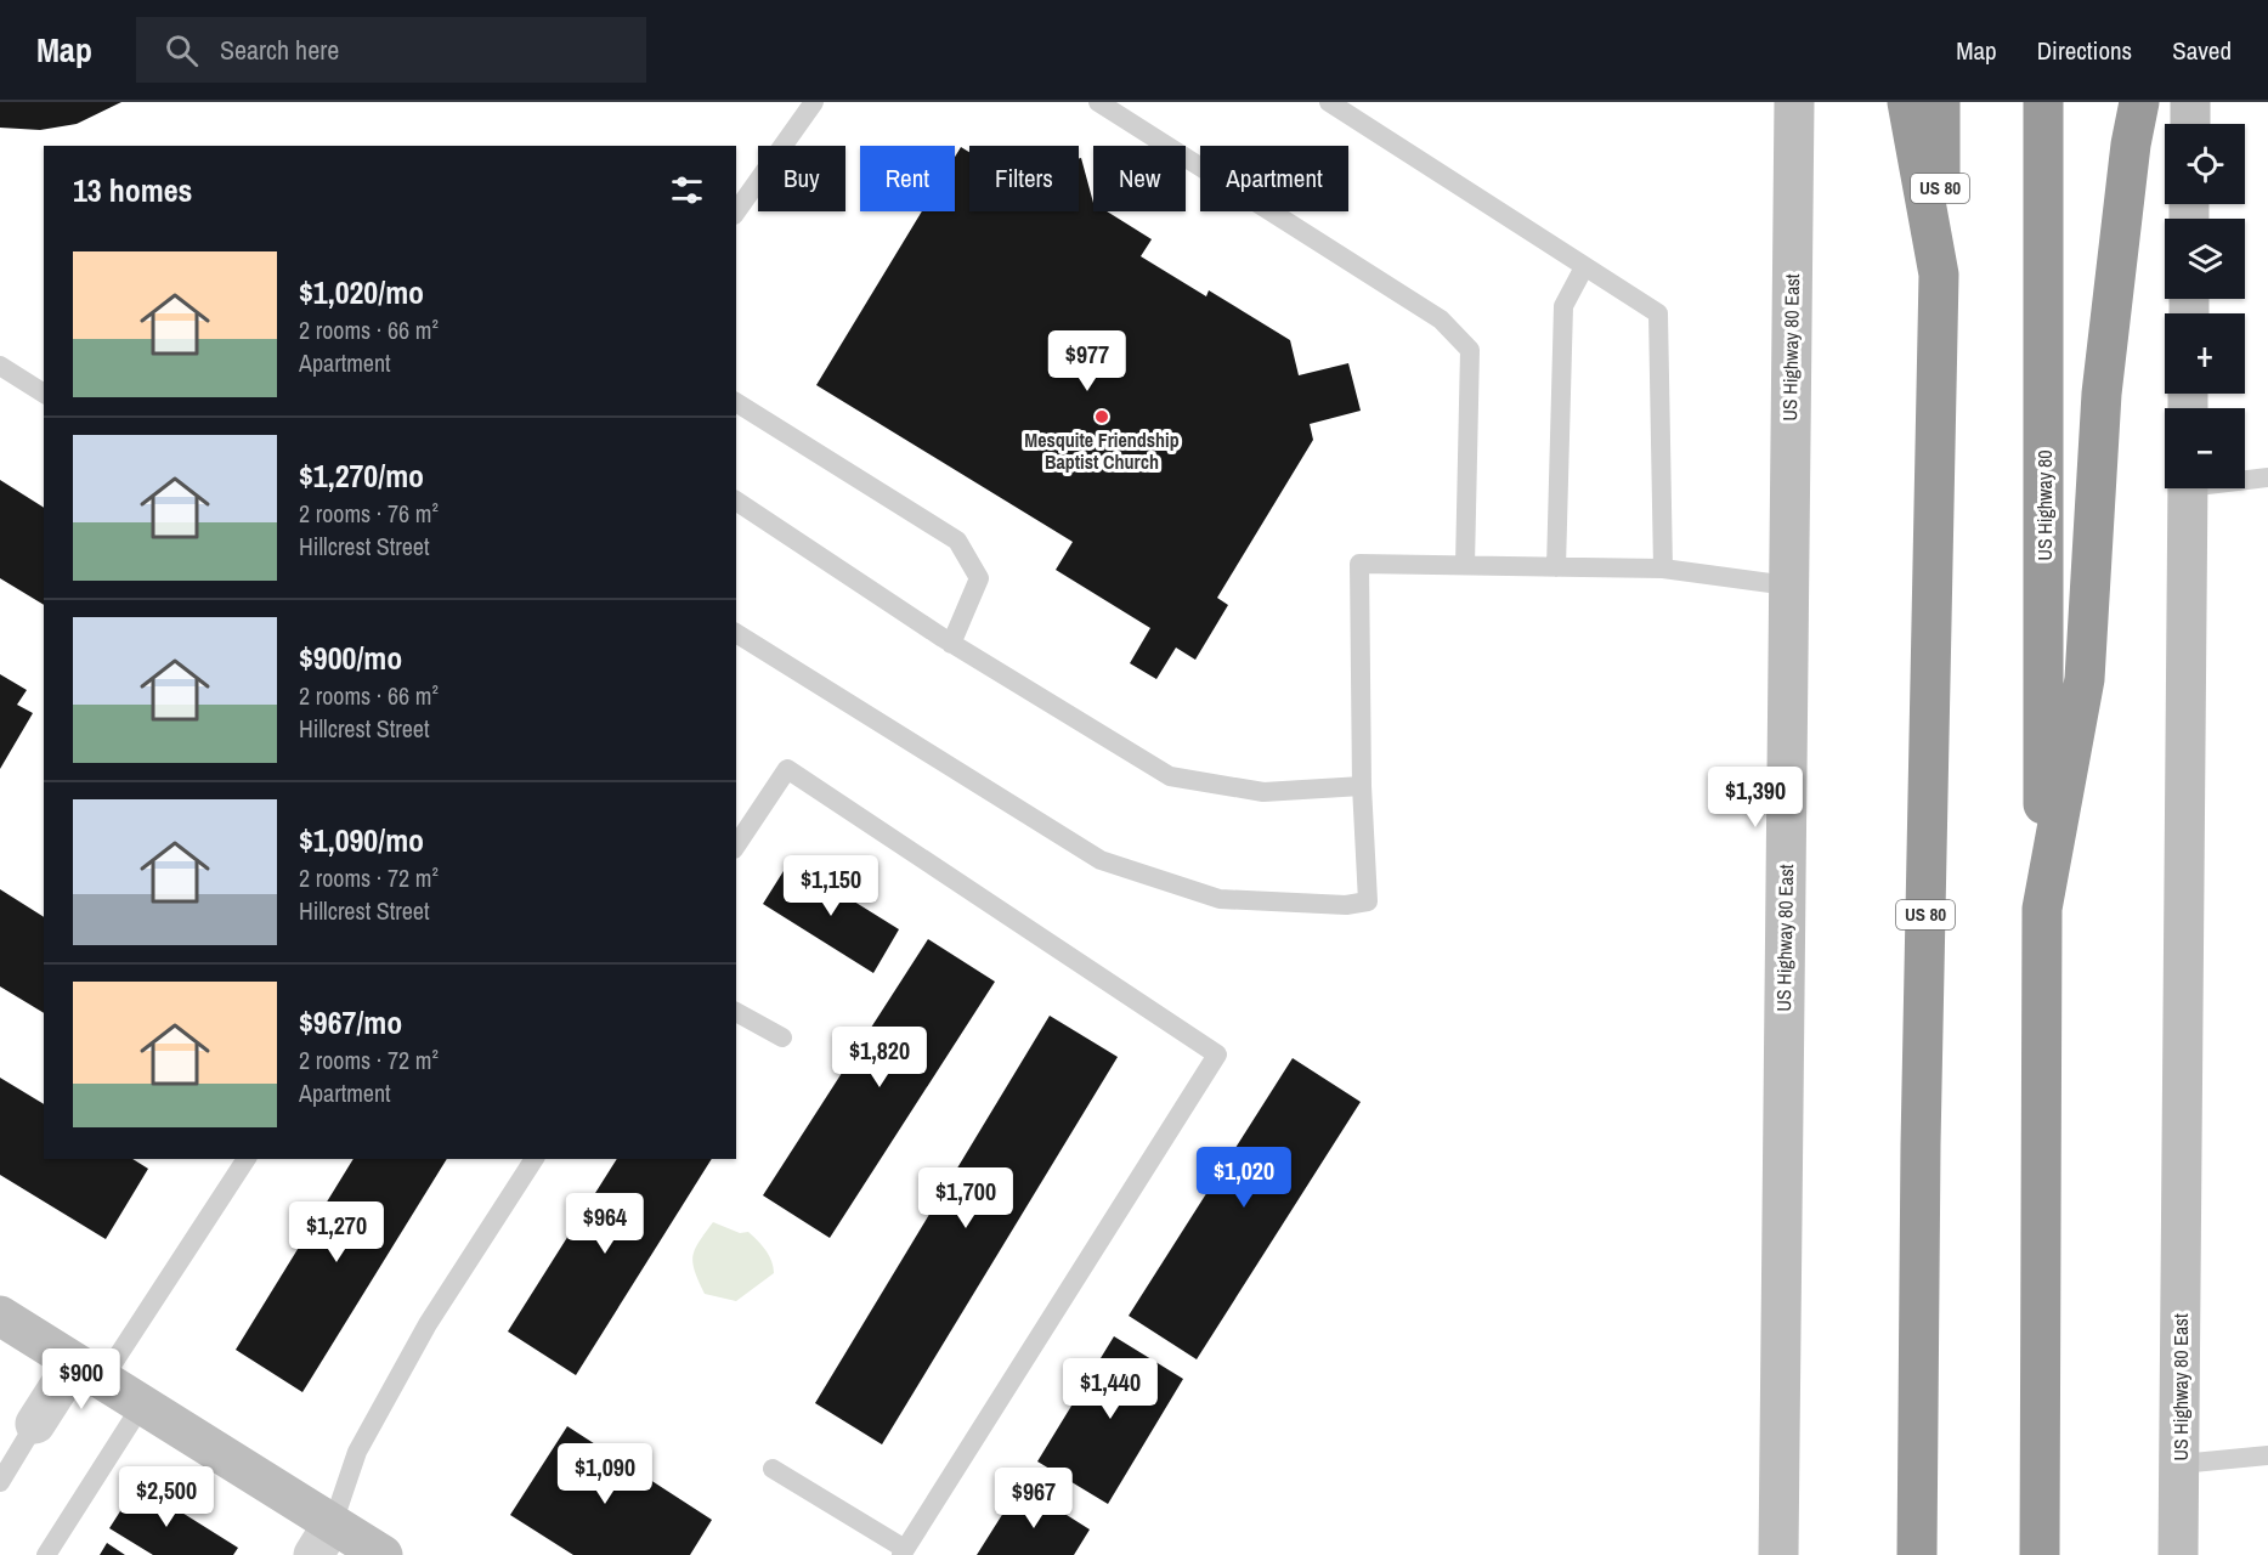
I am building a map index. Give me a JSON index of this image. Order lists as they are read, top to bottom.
{
  "streets": {
    "highway": ["US 80", "US Highway 80"],
    "main road": ["US Highway 80 East"]
  },
  "places": ["Mesquite Friendship Baptist Church"],
  "page": {
    "header": "Map",
    "search": "Search here",
    "nav": ["Map", "Directions", "Saved"],
    "map_buttons": ["+", "−"],
    "chip": [
      "Buy",
      "Rent",
      "Filters",
      "New",
      "Apartment"
    ],
    "heading": "13 homes",
    "list": [
      {
        "name": "$1,020/mo",
        "note": "2 rooms · 66 m² · Apartment"
      },
      {
        "name": "$1,270/mo",
        "note": "2 rooms · 76 m² · Hillcrest Street"
      },
      {
        "name": "$900/mo",
        "note": "2 rooms · 66 m² · Hillcrest Street"
      },
      {
        "name": "$1,090/mo",
        "note": "2 rooms · 72 m² · Hillcrest Street"
      },
      {
        "name": "$967/mo",
        "note": "2 rooms · 72 m² · Apartment"
      }
    ],
    "price": [
      "$977",
      "$1,390",
      "$1,150",
      "$1,820",
      "$1,020",
      "$1,700",
      "$964",
      "$1,270",
      "$900",
      "$1,440",
      "$1,090",
      "$2,500",
      "$967"
    ]
  }
}
